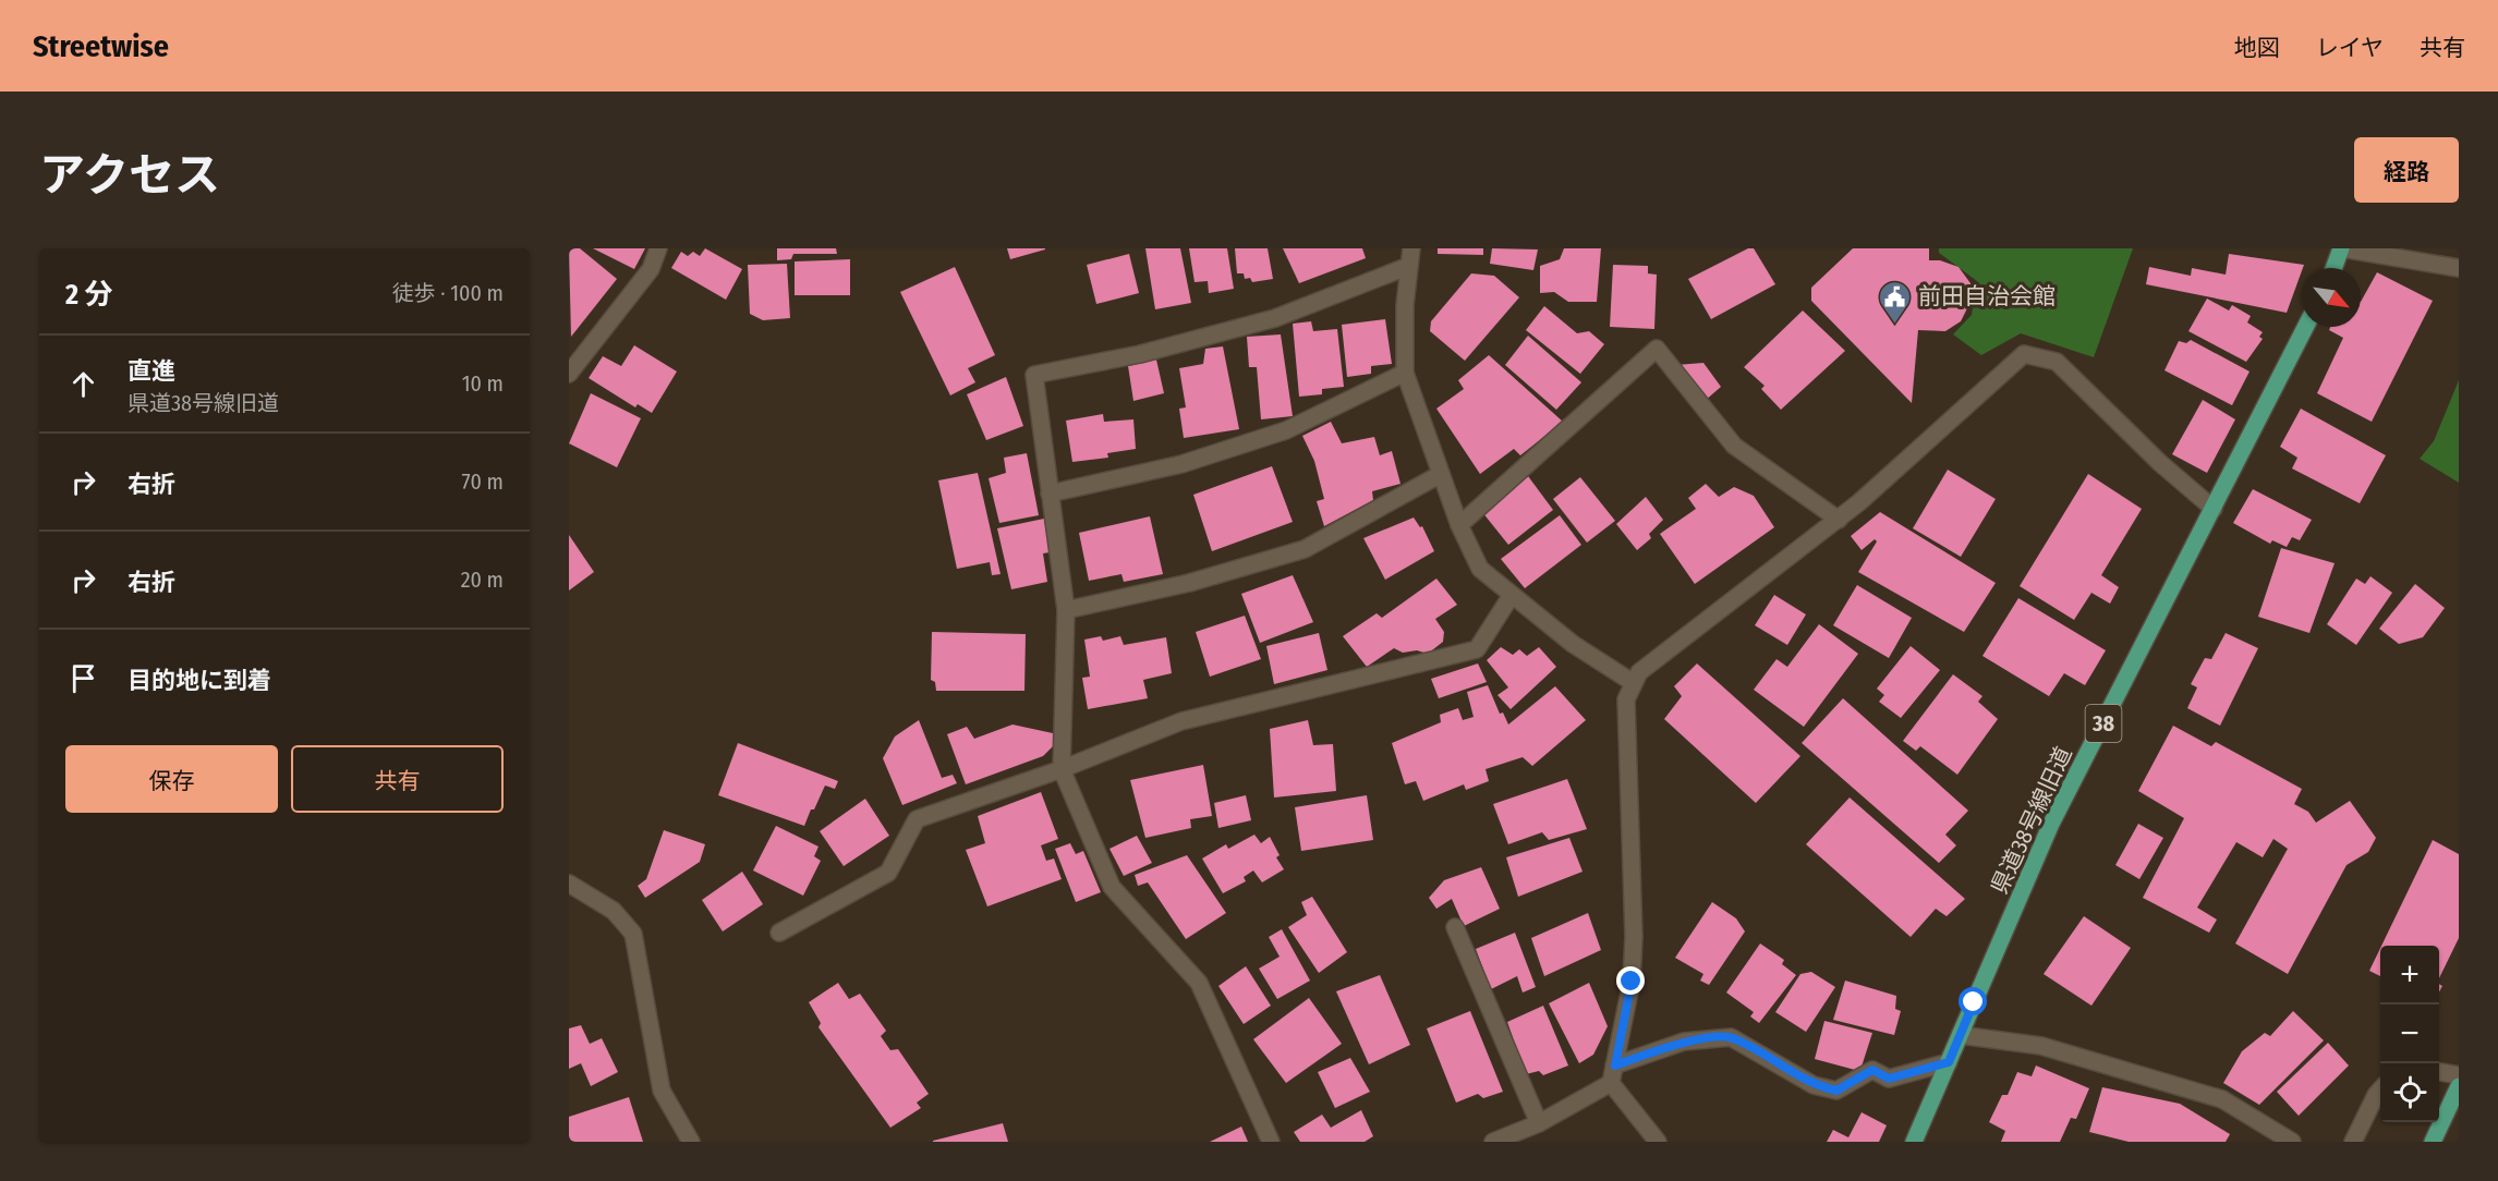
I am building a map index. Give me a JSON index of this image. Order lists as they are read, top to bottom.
{
  "streets": {
    "main road": ["38", "県道38号線旧道"]
  },
  "places": {
    "public building": ["前田自治会館"]
  },
  "north": "bottom right",
  "page": {
    "header": "Streetwise",
    "nav": ["地図", "レイヤ", "共有"],
    "title": "アクセス",
    "buttons": [
      "経路",
      ["保存", "共有"]
    ],
    "heading": ["2 分", "徒歩 · 100 m"],
    "list": [
      ["直進", "県道38号線旧道", "10 m"],
      ["右折", "70 m"],
      ["右折", "20 m"],
      "目的地に到着"
    ],
    "map_buttons": ["+", "−"]
  }
}
